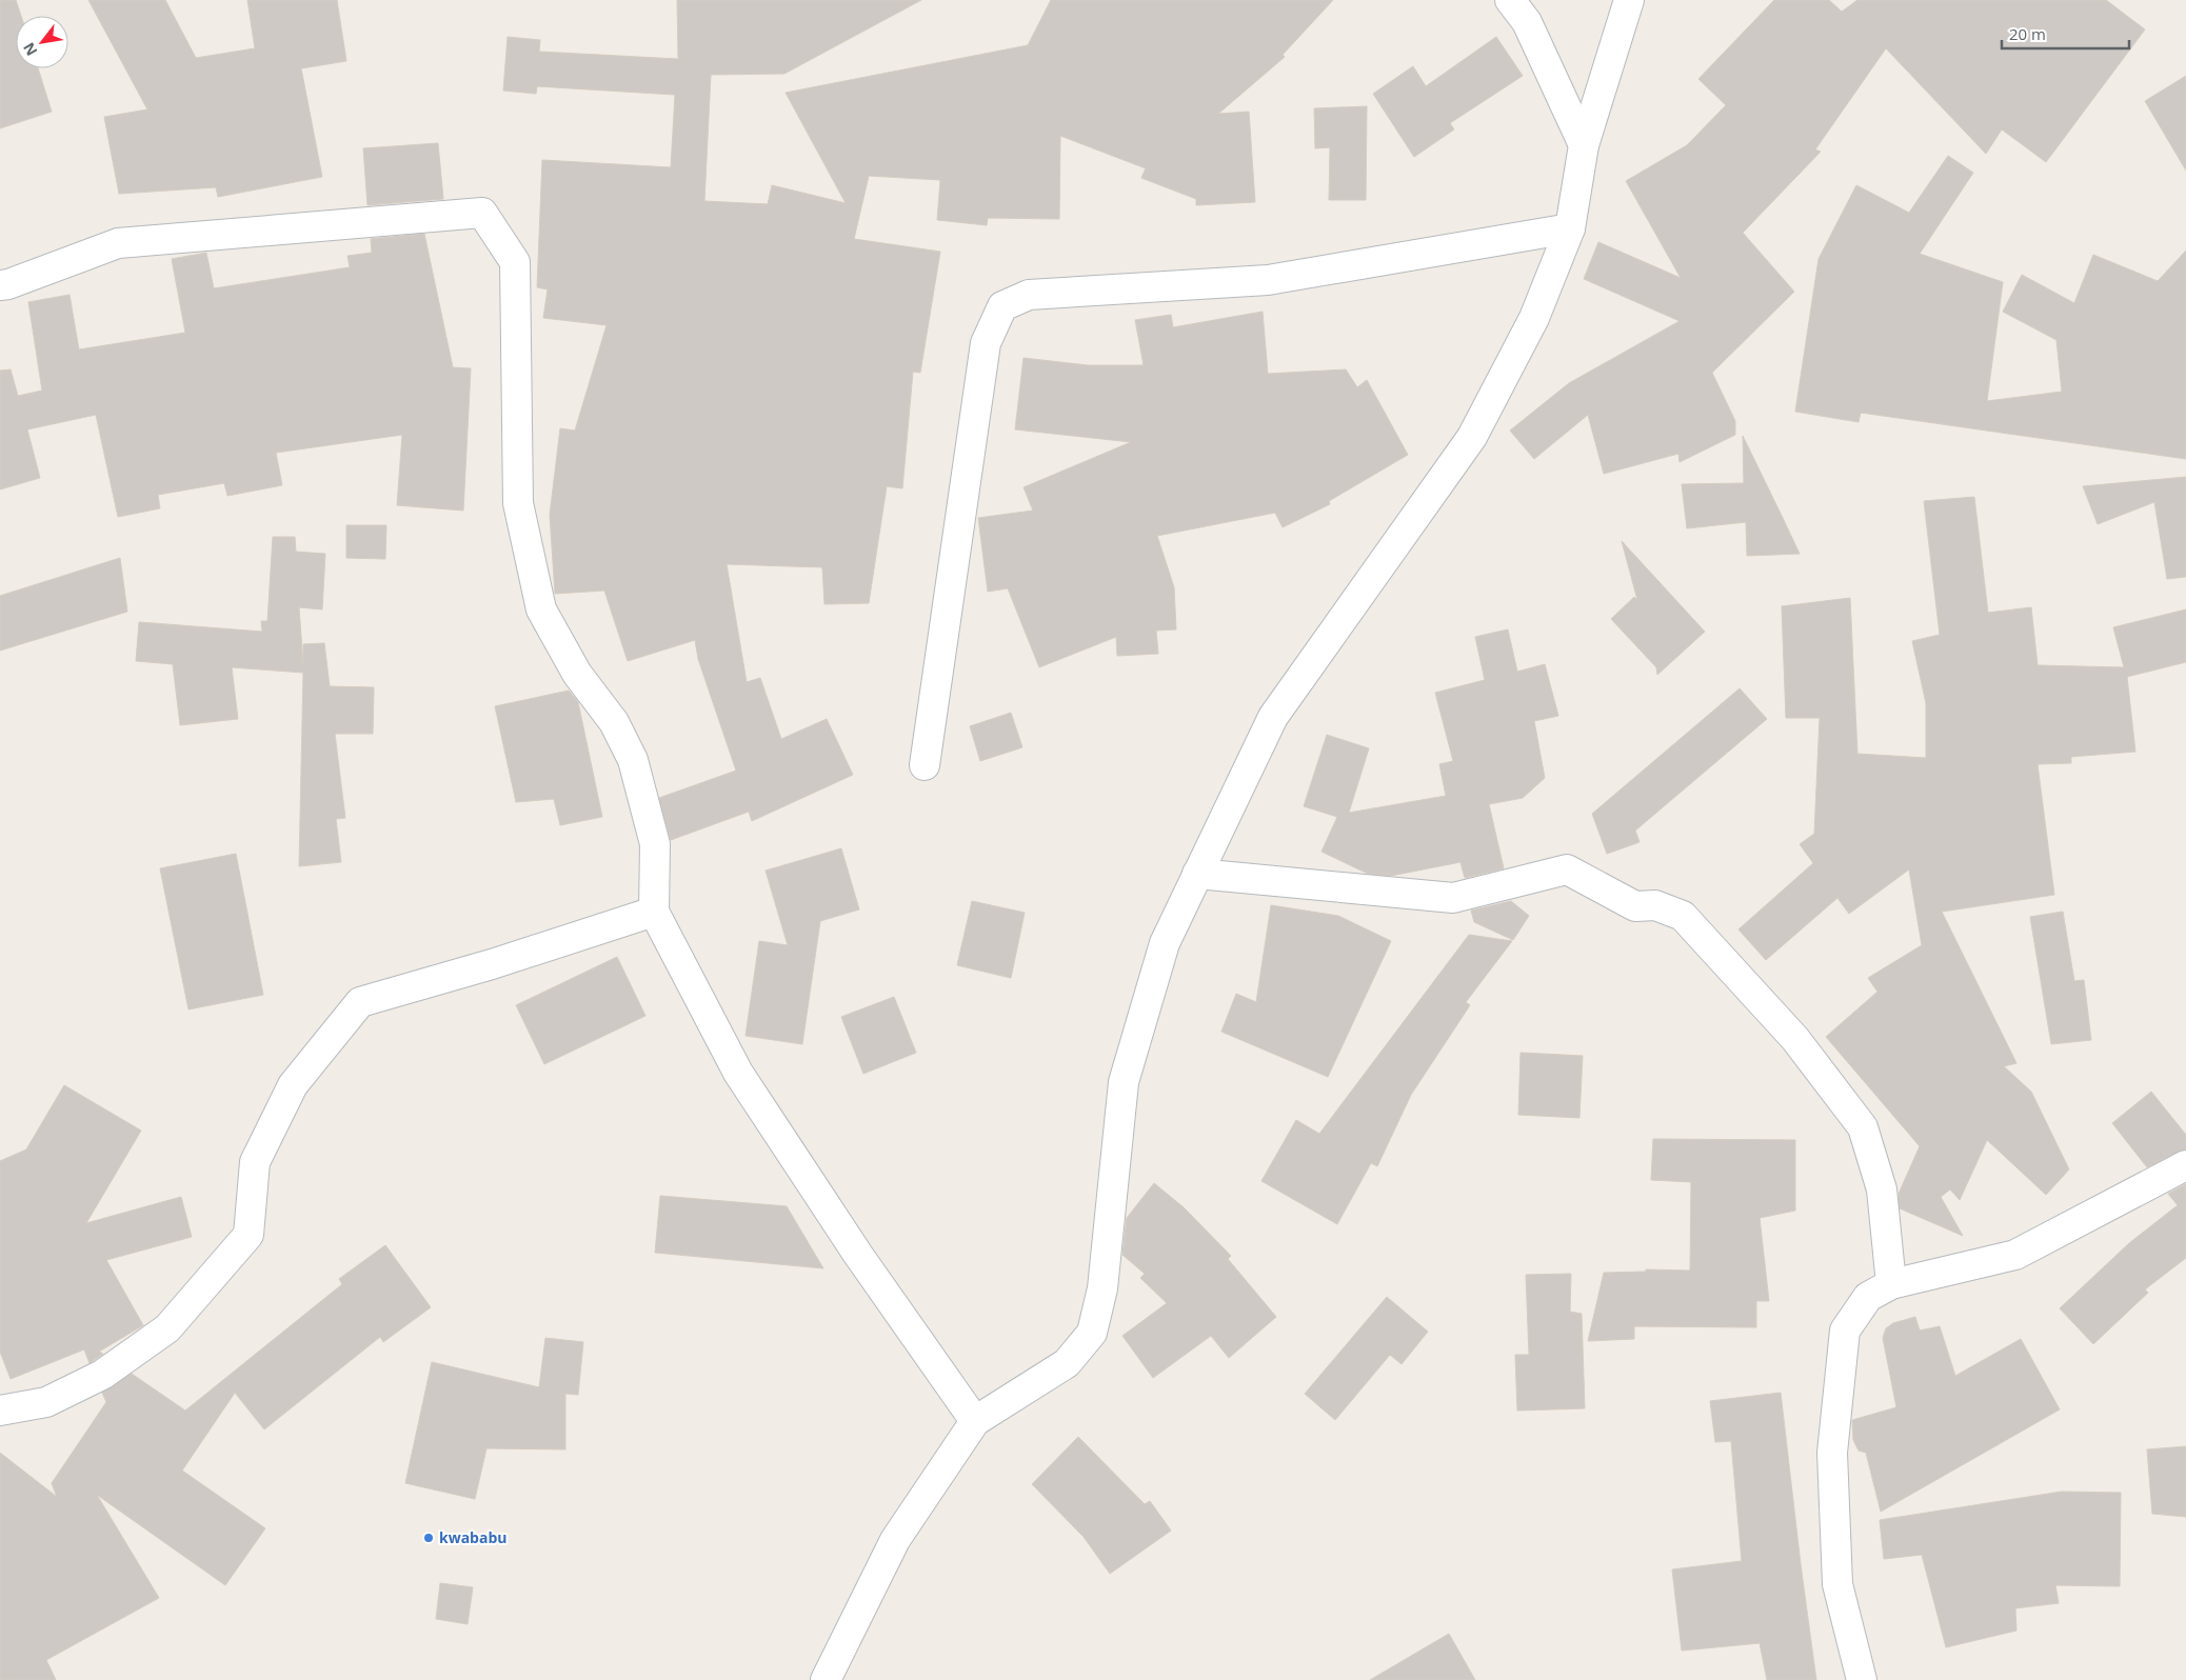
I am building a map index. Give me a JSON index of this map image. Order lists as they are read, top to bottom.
{
  "places": ["kwababu"],
  "scale_bar": "20 m",
  "north": "bottom left"
}
